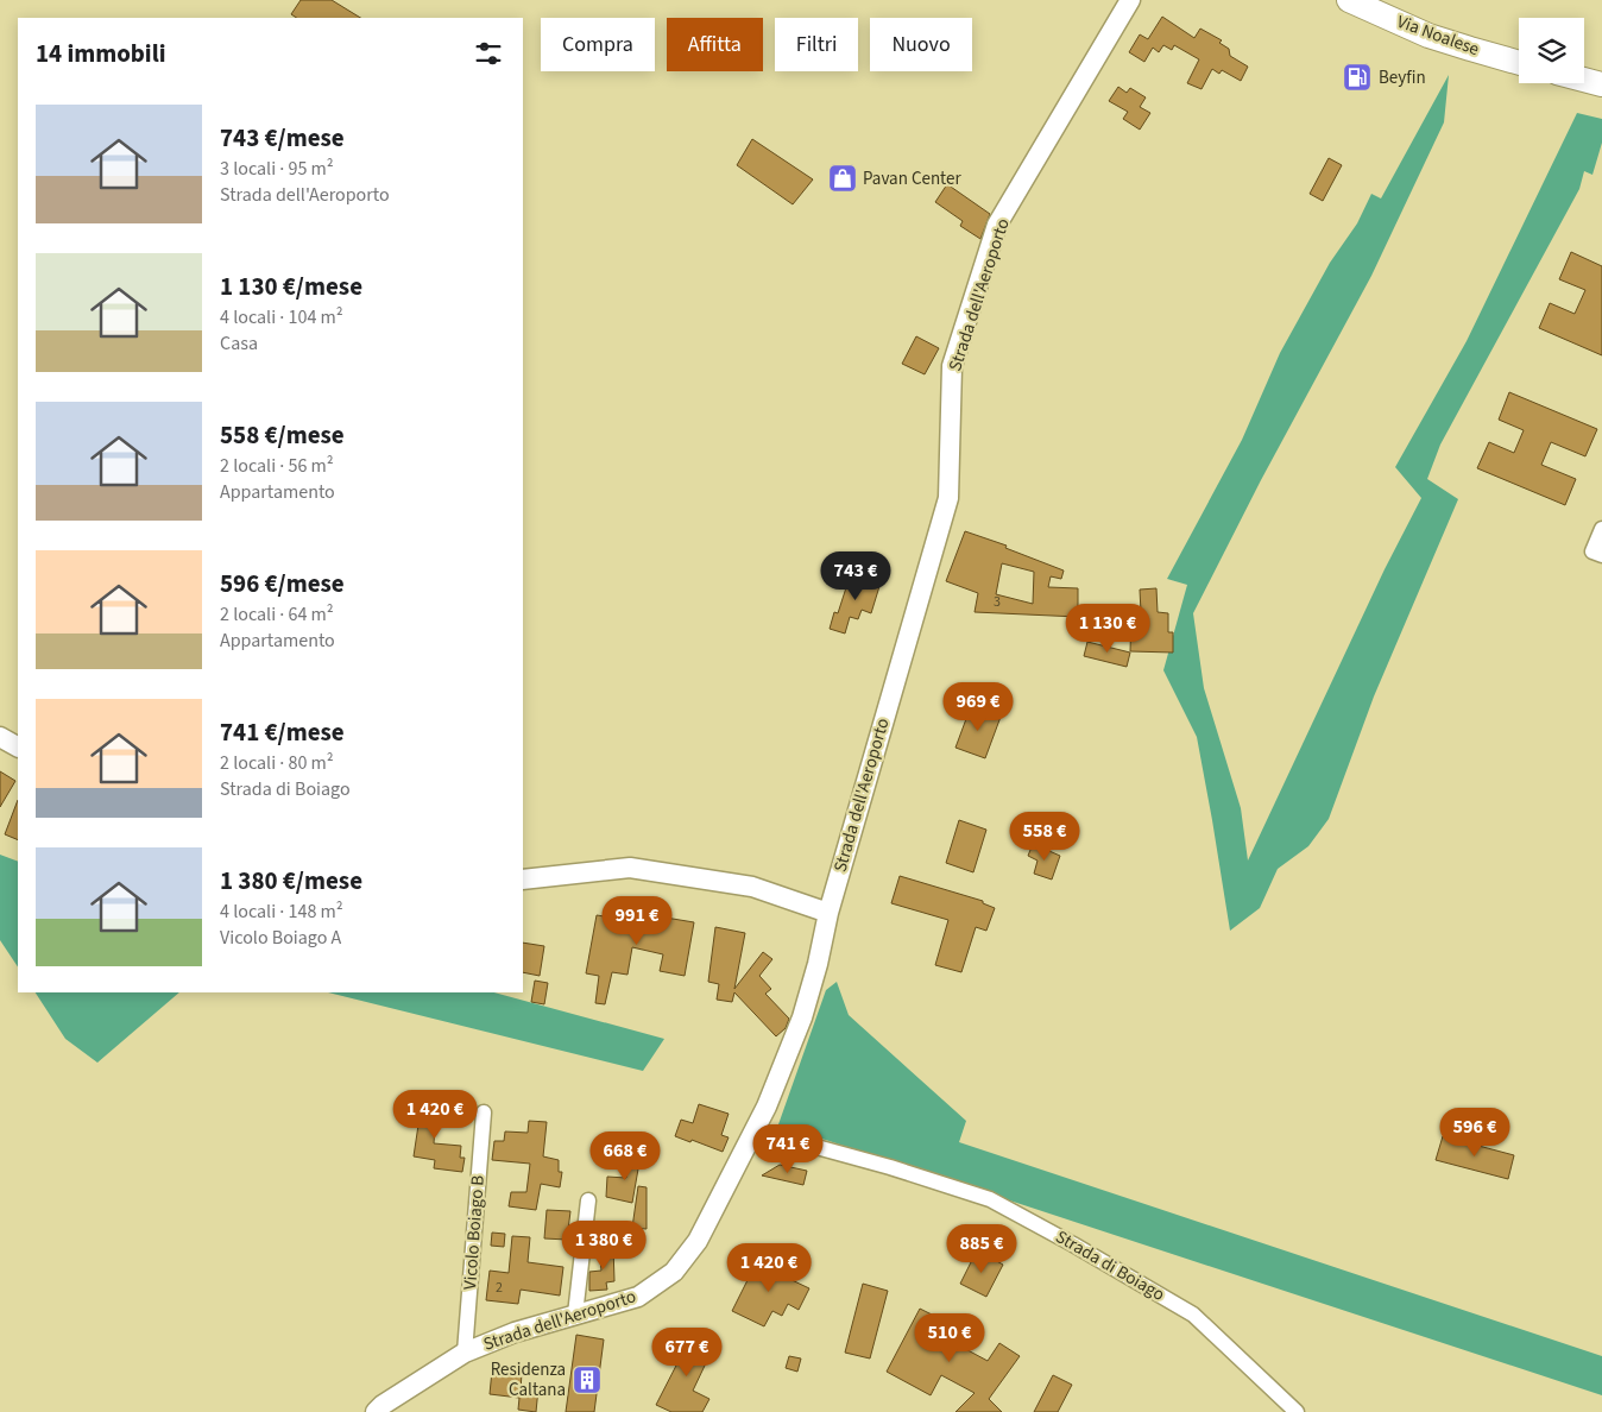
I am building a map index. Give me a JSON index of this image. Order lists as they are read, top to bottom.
{
  "streets": {
    "main road": ["Via Noalese"],
    "street": ["Strada dell'Aeroporto", "Vicolo Boiago B", "Strada di Boiago"]
  },
  "crossings": [
    ["Strada dell'Aeroporto", "Vicolo Boiago B"],
    ["Strada dell'Aeroporto", "Strada di Boiago"]
  ],
  "places": {
    "fuel station": ["Beyfin"],
    "shop": ["Pavan Center"],
    "building": ["Residenza Caltana"]
  },
  "house_numbers": ["3", "2"],
  "page": {
    "chip": [
      "Compra",
      "Affitta",
      "Filtri",
      "Nuovo"
    ],
    "heading": "14 immobili",
    "list": [
      {
        "name": "743 €/mese",
        "note": "3 locali · 95 m² · Strada dell'Aeroporto"
      },
      {
        "name": "1 130 €/mese",
        "note": "4 locali · 104 m² · Casa"
      },
      {
        "name": "558 €/mese",
        "note": "2 locali · 56 m² · Appartamento"
      },
      {
        "name": "596 €/mese",
        "note": "2 locali · 64 m² · Appartamento"
      },
      {
        "name": "741 €/mese",
        "note": "2 locali · 80 m² · Strada di Boiago"
      },
      {
        "name": "1 380 €/mese",
        "note": "4 locali · 148 m² · Vicolo Boiago A"
      }
    ],
    "price": [
      "743 €",
      "1 130 €",
      "969 €",
      "558 €",
      "991 €",
      "1 420 €",
      "596 €",
      "741 €",
      "668 €",
      "1 380 €",
      "885 €",
      "1 420 €",
      "510 €",
      "677 €"
    ]
  }
}
